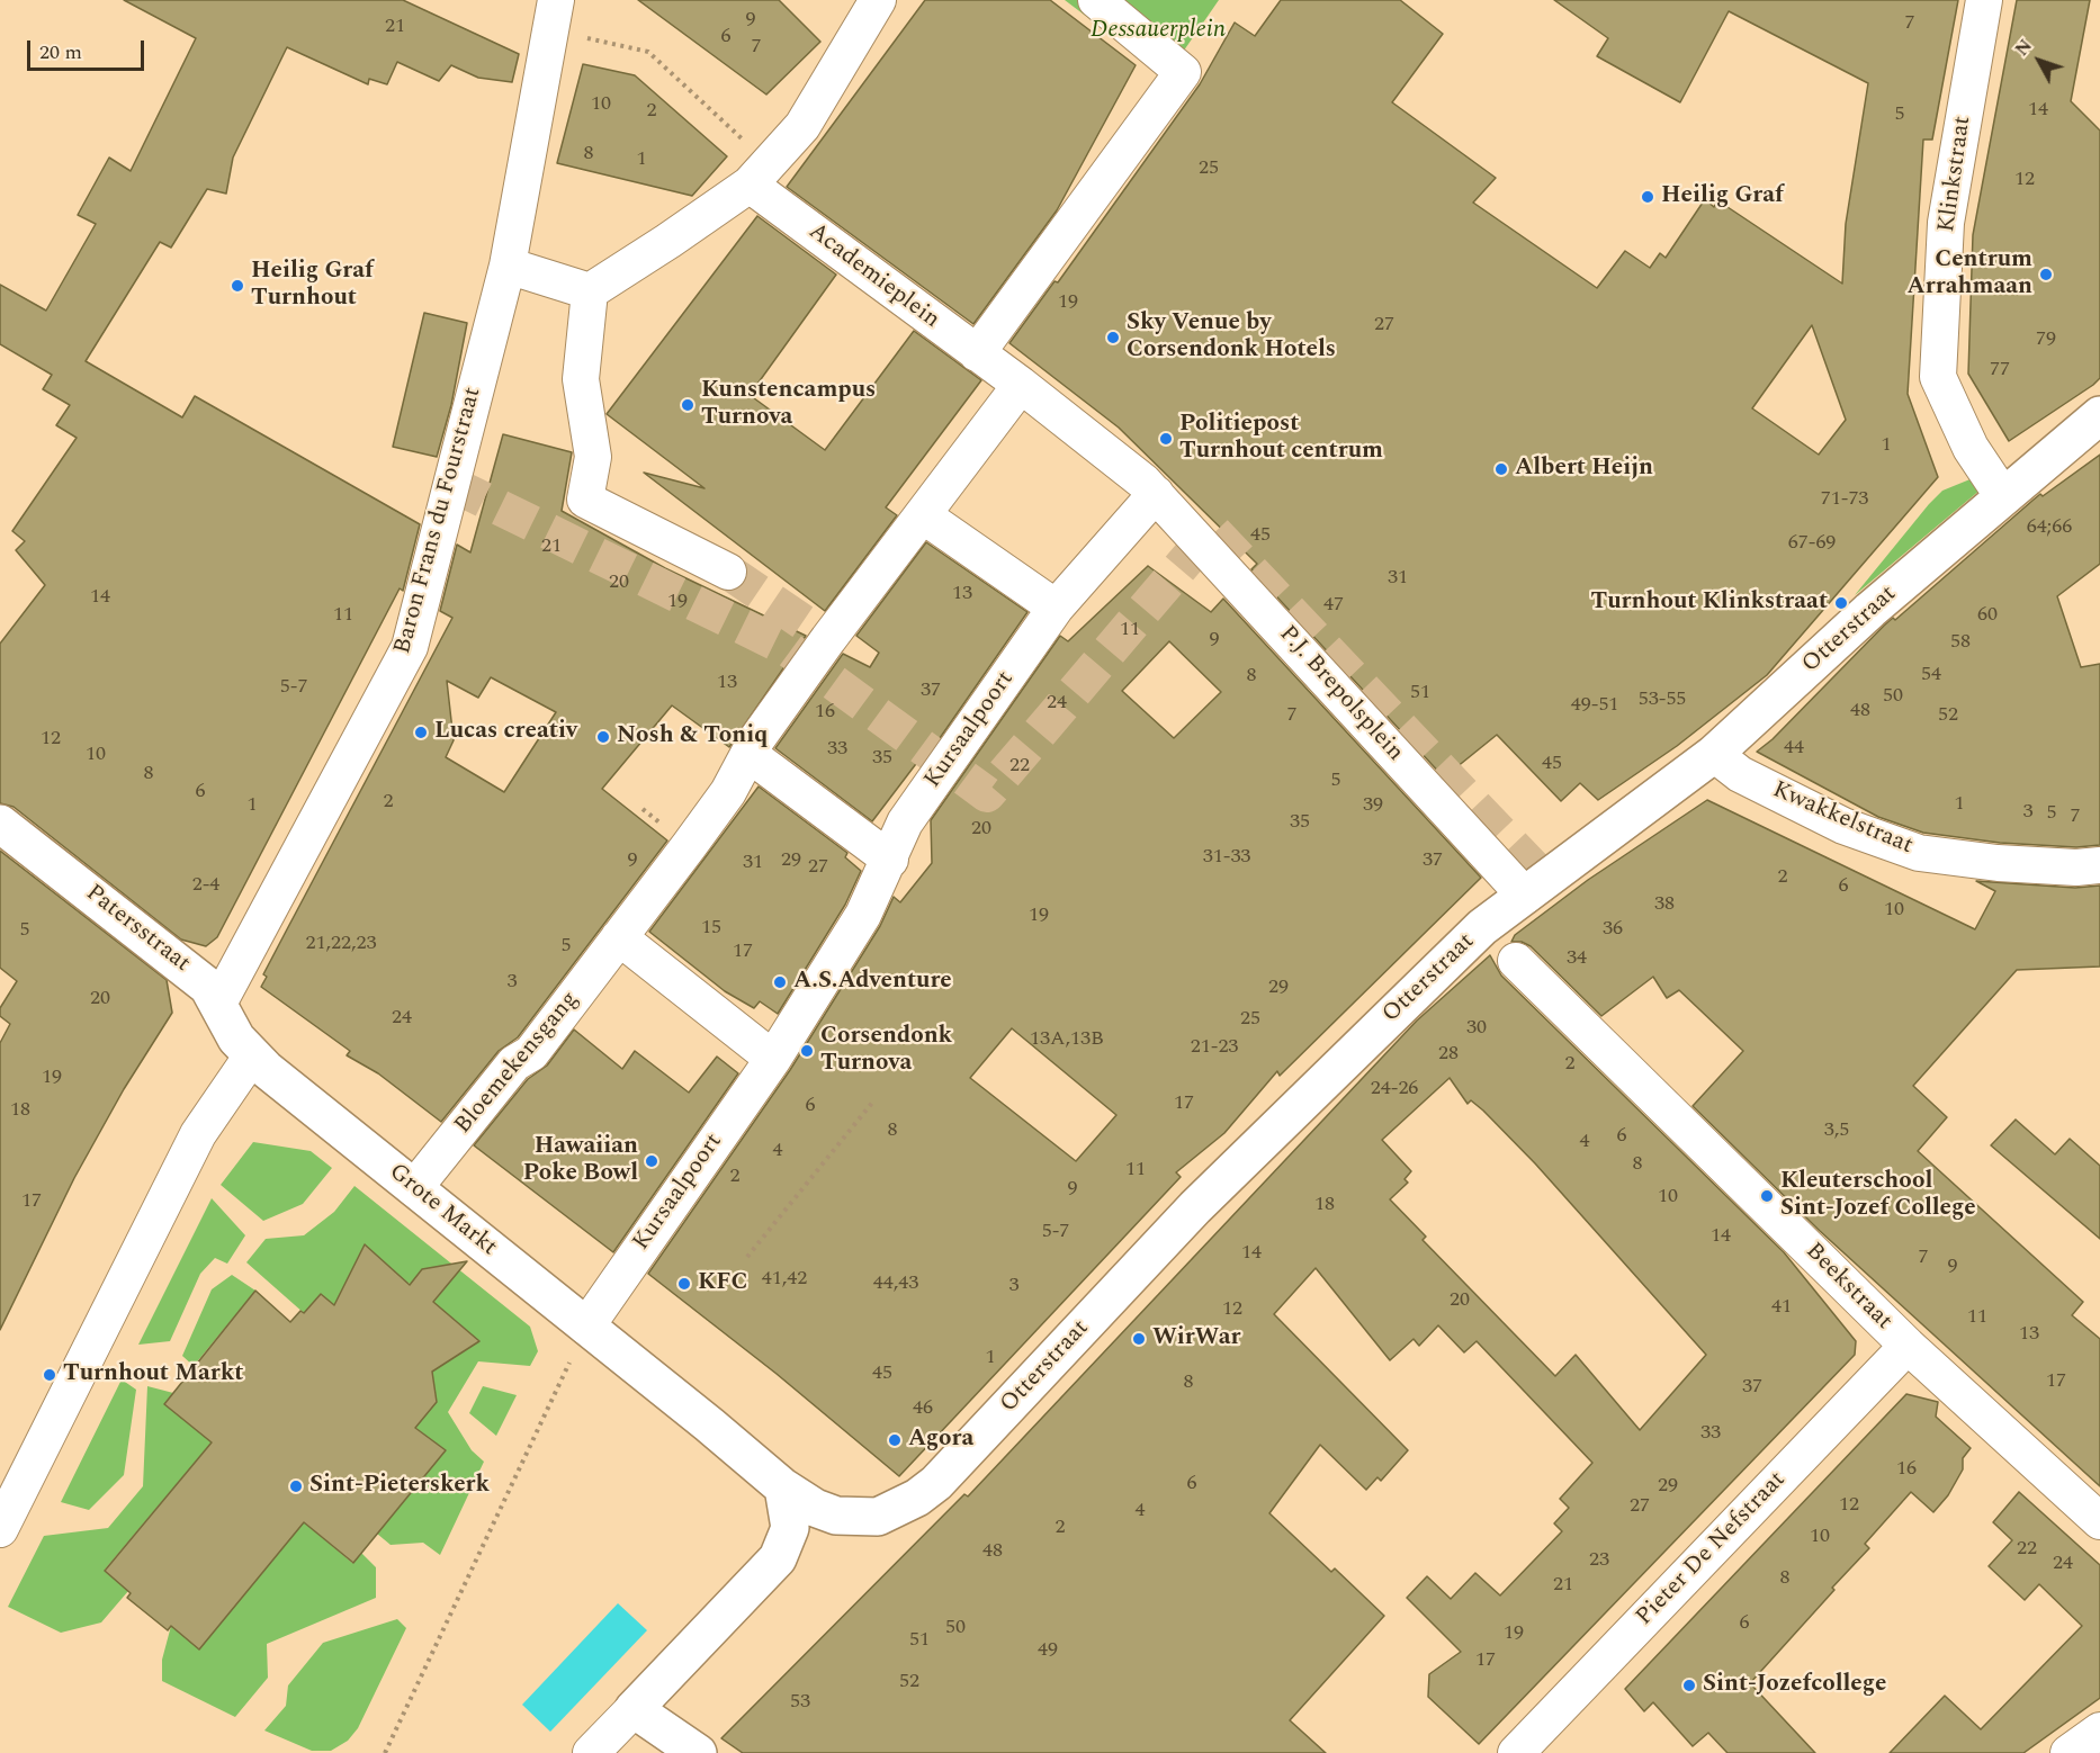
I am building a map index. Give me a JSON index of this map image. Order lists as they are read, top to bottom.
{
  "streets": {
    "street": [
      "Klinkstraat",
      "Academieplein",
      "Baron Frans du Fourstraat",
      "Otterstraat",
      "P.J. Brepolsplein",
      "Kursaalpoort",
      "Kwakkelstraat",
      "Patersstraat",
      "Bloemekensgang",
      "Grote Markt",
      "Beekstraat",
      "Pieter De Nefstraat"
    ]
  },
  "crossings": [
    ["Klinkstraat", "Otterstraat"],
    ["Academieplein", "P.J. Brepolsplein"],
    ["Baron Frans du Fourstraat", "Patersstraat"],
    ["Otterstraat", "P.J. Brepolsplein"],
    ["Otterstraat", "Kwakkelstraat"],
    ["Otterstraat", "Grote Markt"],
    ["Kursaalpoort", "Grote Markt"],
    ["Patersstraat", "Grote Markt"],
    ["Bloemekensgang", "Grote Markt"],
    ["Beekstraat", "Pieter De Nefstraat"]
  ],
  "parks": ["Dessauerplein"],
  "places": [
    "Heilig Graf",
    "Centrum Arrahmaan",
    "Heilig Graf Turnhout",
    "Sky Venue by Corsendonk Hotels",
    "Kunstencampus Turnova",
    "Politiepost Turnhout centrum",
    "Albert Heijn",
    "Turnhout Klinkstraat",
    "Lucas creativ",
    "Nosh & Toniq",
    "A.S.Adventure",
    "Corsendonk Turnova",
    "Hawaiian Poke Bowl",
    "Kleuterschool Sint-Jozef College",
    "KFC",
    "WirWar",
    "Turnhout Markt",
    "Agora",
    "Sint-Pieterskerk",
    "Sint-Jozefcollege"
  ],
  "house_numbers": [
    "9",
    "7",
    "21",
    "6",
    "7",
    "10",
    "14",
    "2",
    "5",
    "8",
    "1",
    "25",
    "12",
    "19",
    "27",
    "79",
    "77",
    "1",
    "71-73",
    "64;66",
    "45",
    "67-69",
    "21",
    "31",
    "20",
    "13",
    "14",
    "19",
    "47",
    "11",
    "60",
    "11",
    "9",
    "58",
    "54",
    "8",
    "13",
    "5-7",
    "37",
    "51",
    "50",
    "53-55",
    "24",
    "49-51",
    "48",
    "16",
    "7",
    "52",
    "12",
    "44",
    "33",
    "10",
    "35",
    "45",
    "22",
    "8",
    "5",
    "6",
    "2",
    "1",
    "1",
    "39",
    "3",
    "5",
    "7",
    "35",
    "20",
    "31-33",
    "9",
    "29",
    "37",
    "31",
    "27",
    "2",
    "2-4",
    "6",
    "38",
    "10",
    "19",
    "15",
    "36",
    "5",
    "21,22,23",
    "5",
    "17",
    "34",
    "3",
    "29",
    "20",
    "24",
    "25",
    "30",
    "13A,13B",
    "21-23",
    "28",
    "2",
    "19",
    "24-26",
    "17",
    "6",
    "18",
    "8",
    "3,5",
    "6",
    "4",
    "4",
    "8",
    "11",
    "2",
    "9",
    "10",
    "17",
    "18",
    "5-7",
    "14",
    "14",
    "7",
    "9",
    "41,42",
    "44,43",
    "3",
    "20",
    "41",
    "12",
    "11",
    "13",
    "1",
    "45",
    "17",
    "8",
    "37",
    "46",
    "33",
    "16",
    "6",
    "29",
    "12",
    "27",
    "4",
    "2",
    "10",
    "22",
    "48",
    "23",
    "24",
    "8",
    "21",
    "6",
    "50",
    "19",
    "51",
    "49",
    "17",
    "52",
    "53"
  ],
  "scale_bar": "20 m",
  "north": "top left"
}
